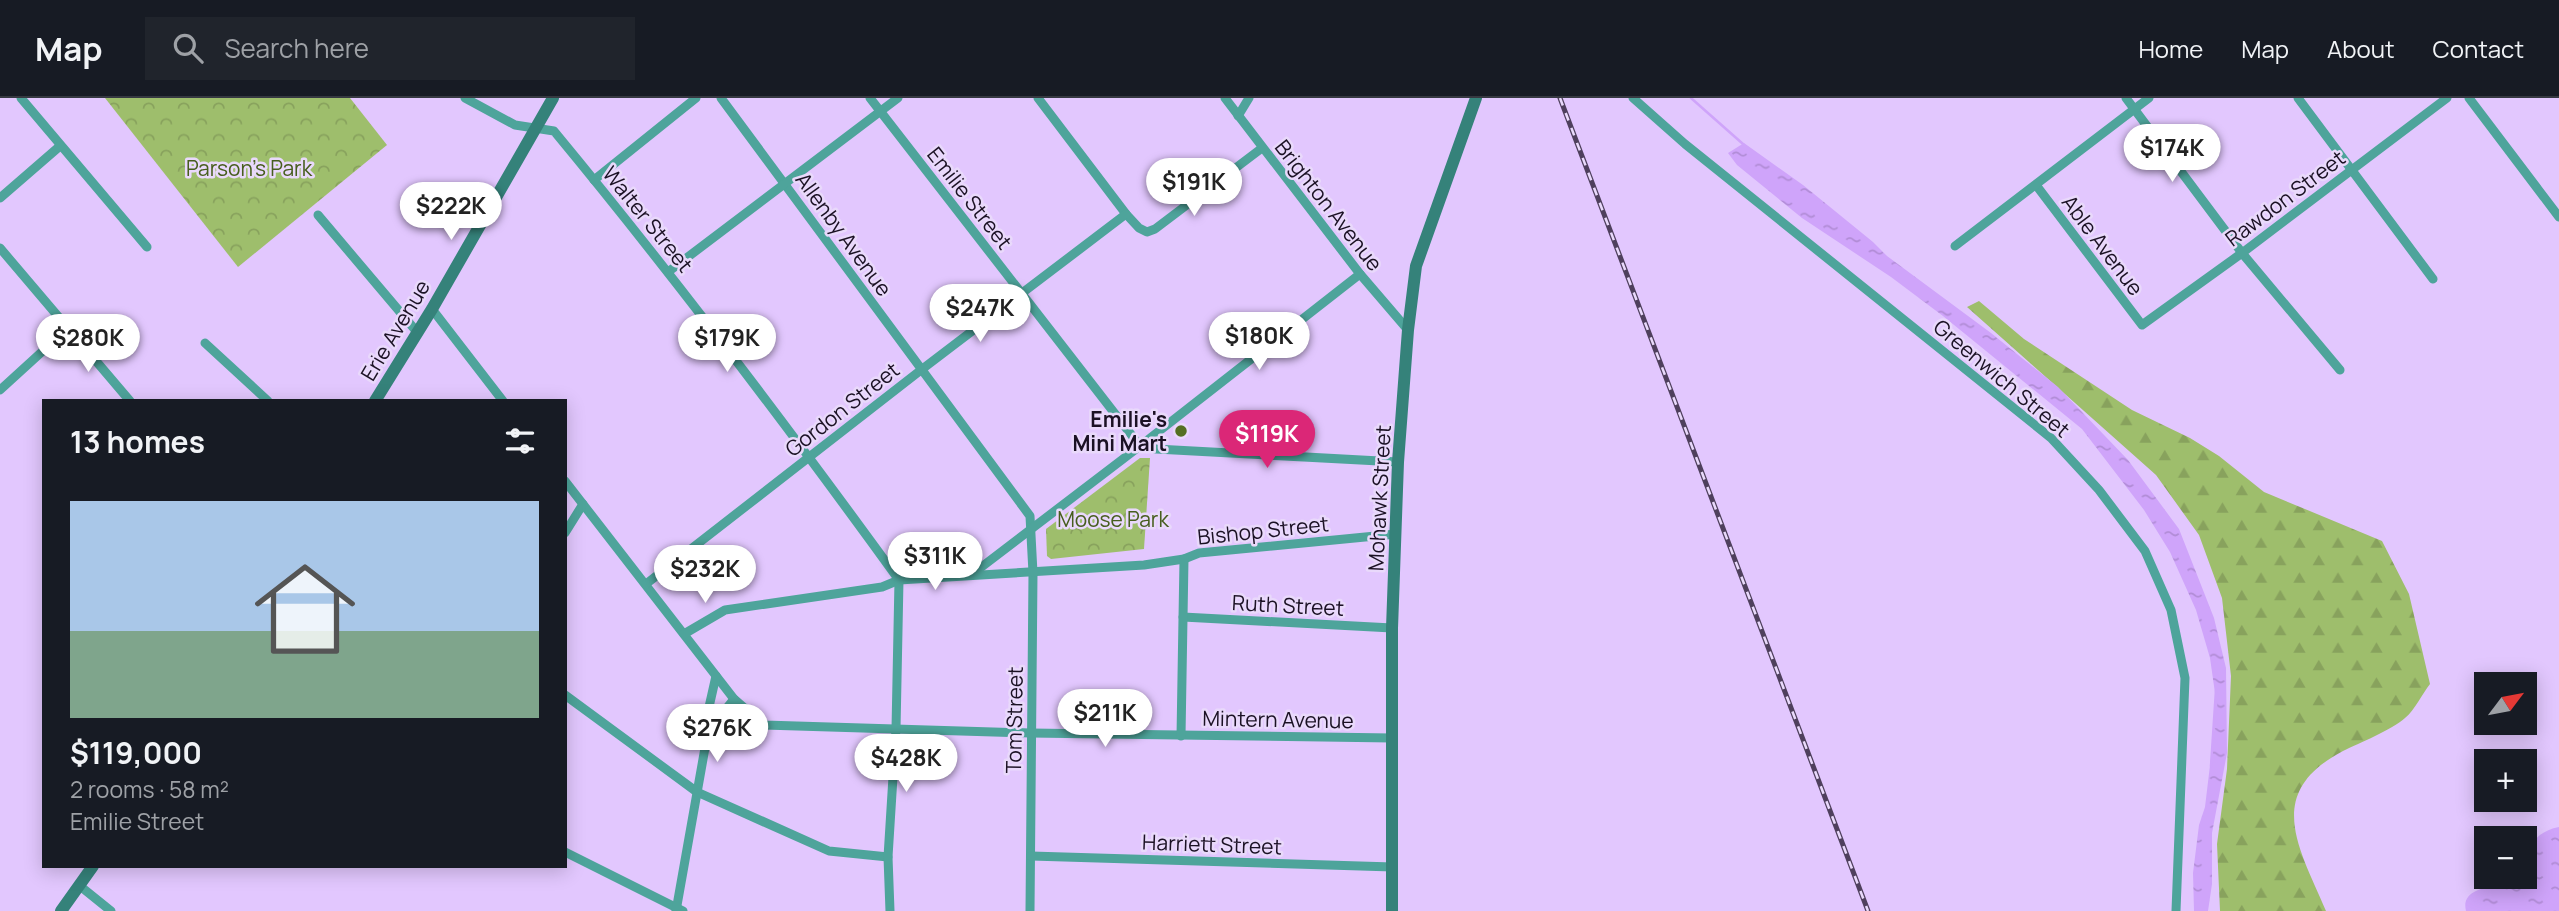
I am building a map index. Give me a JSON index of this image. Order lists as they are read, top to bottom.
{
  "streets": {
    "street": [
      "Emilie Street",
      "Rawdon Street",
      "Brighton Avenue",
      "Walter Street",
      "Allenby Avenue",
      "Able Avenue",
      "Erie Avenue",
      "Greenwich Street",
      "Gordon Street",
      "Mohawk Street",
      "Bishop Street",
      "Ruth Street",
      "Mintern Avenue",
      "Tom Street",
      "Harriett Street"
    ]
  },
  "crossings": [
    ["Emilie Street", "Gordon Street"],
    ["Rawdon Street", "Able Avenue"],
    ["Brighton Avenue", "Mohawk Street"],
    ["Walter Street", "Erie Avenue"],
    ["Walter Street", "Gordon Street"],
    ["Walter Street", "Bishop Street"],
    ["Allenby Avenue", "Gordon Street"],
    ["Allenby Avenue", "Tom Street"],
    ["Gordon Street", "Mintern Avenue"],
    ["Mohawk Street", "Bishop Street"],
    ["Mohawk Street", "Ruth Street"],
    ["Mohawk Street", "Mintern Avenue"],
    ["Mohawk Street", "Harriett Street"],
    ["Bishop Street", "Mintern Avenue"],
    ["Bishop Street", "Tom Street"],
    ["Mintern Avenue", "Tom Street"],
    ["Tom Street", "Harriett Street"]
  ],
  "parks": ["Parson's Park", "Moose Park"],
  "places": ["Emilie's Mini Mart"],
  "north": "top right",
  "page": {
    "header": "Map",
    "search": "Search here",
    "nav": [
      "Home",
      "Map",
      "About",
      "Contact"
    ],
    "price": [
      "$174K",
      "$191K",
      "$222K",
      "$247K",
      "$180K",
      "$280K",
      "$179K",
      "$119K",
      "$311K",
      "$232K",
      "$211K",
      "$276K",
      "$428K"
    ],
    "heading": "13 homes",
    "list": [
      {
        "name": "$119,000",
        "note": "2 rooms · 58 m² · Emilie Street"
      }
    ],
    "map_buttons": ["+", "−"]
  }
}
